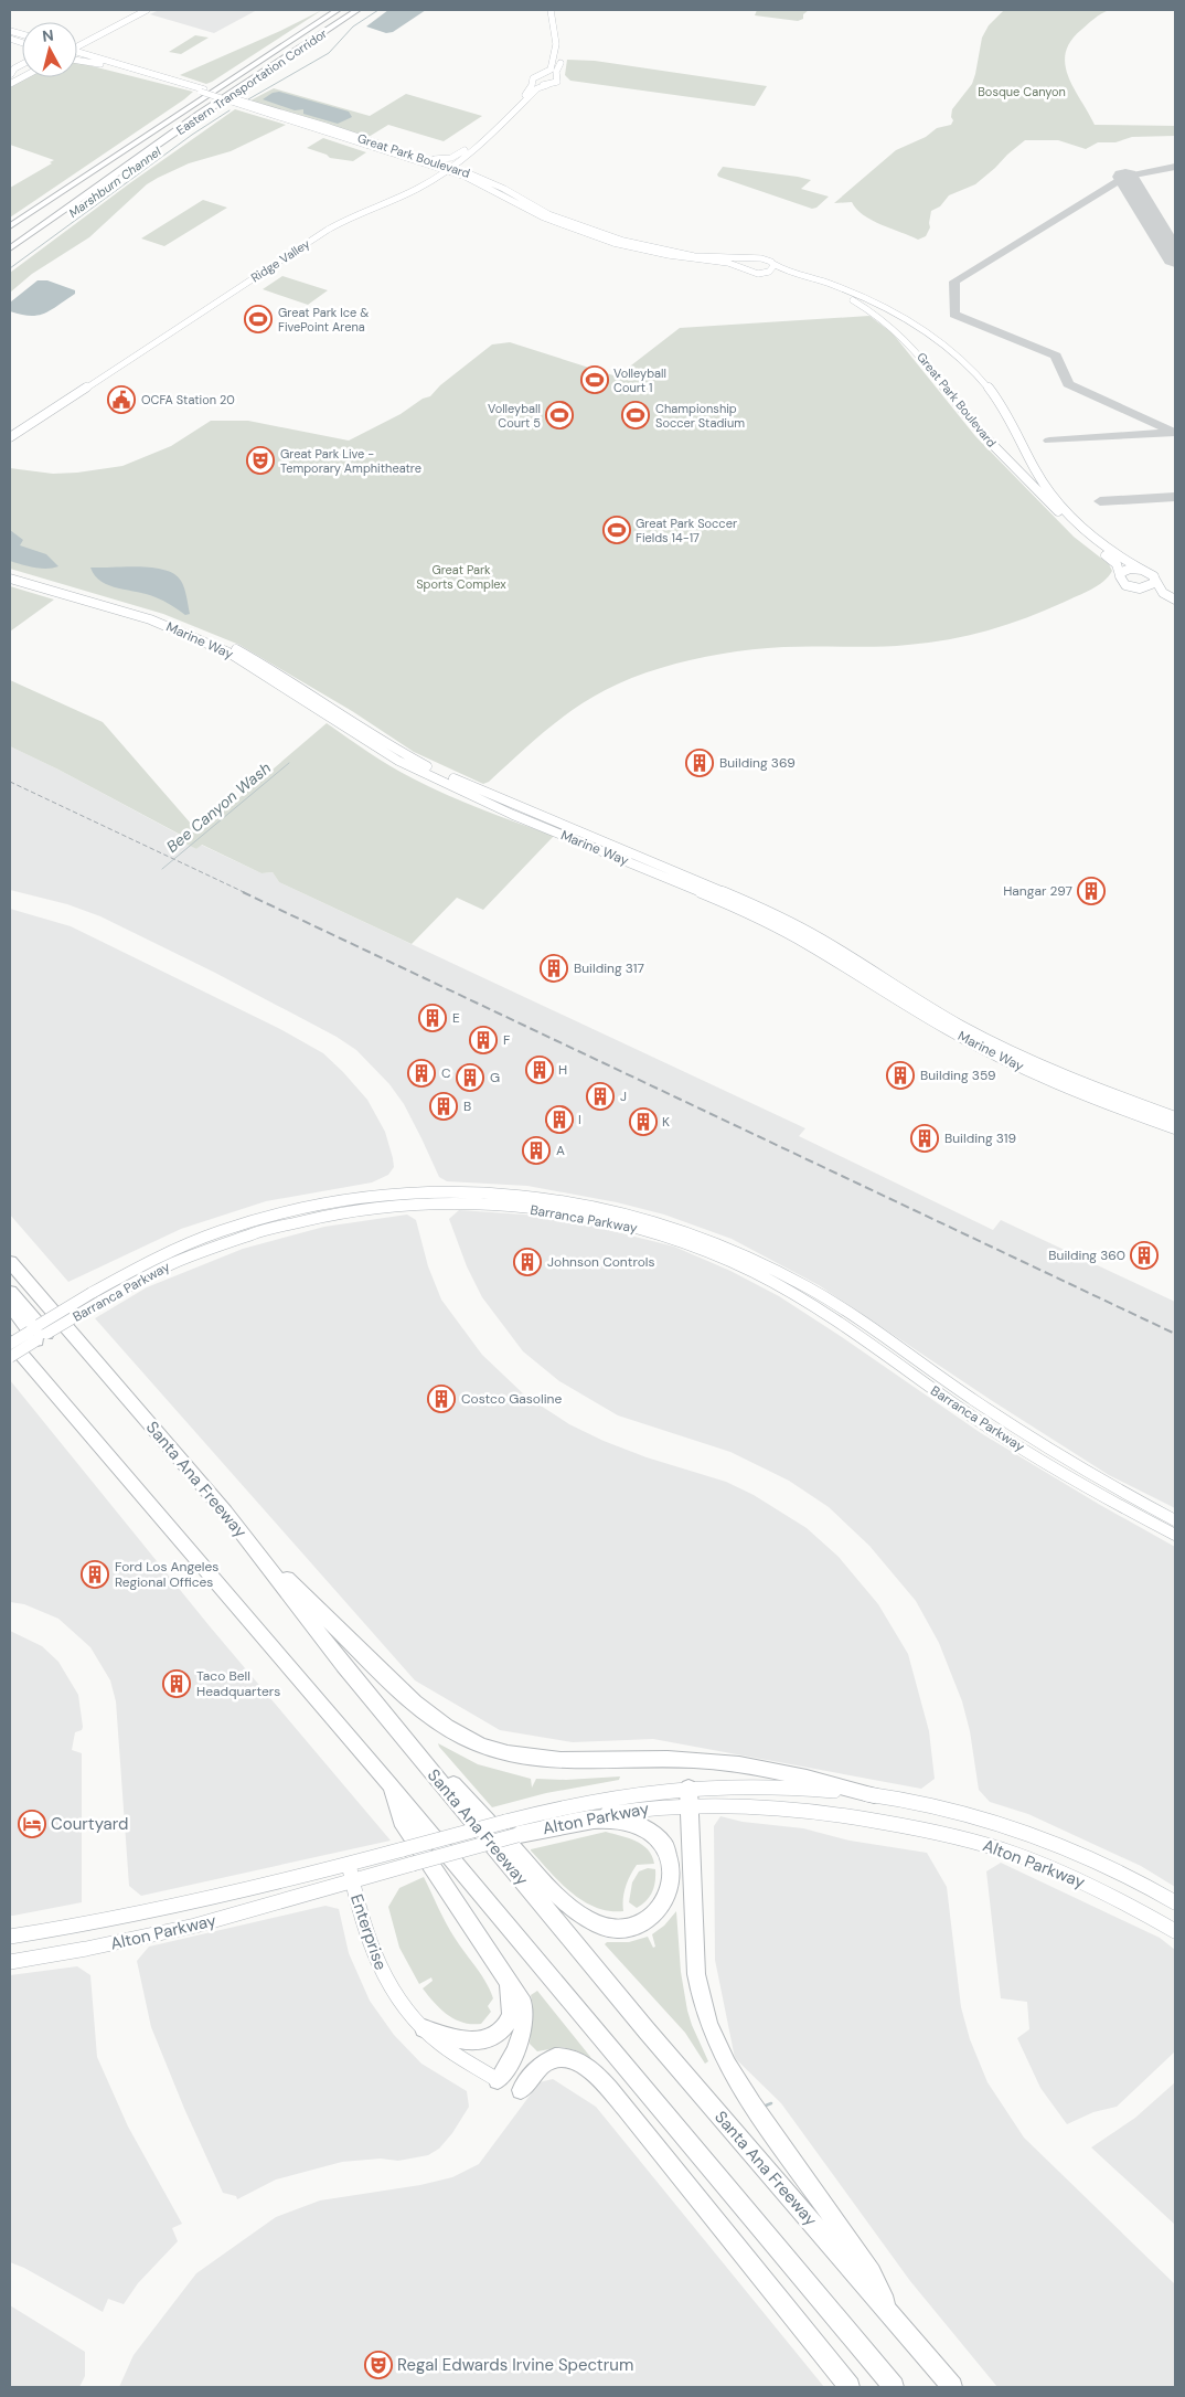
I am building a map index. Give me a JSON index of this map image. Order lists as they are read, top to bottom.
{
  "streets": {
    "highway": ["Eastern Transportation Corridor", "Santa Ana Freeway"],
    "main road": [
      "Great Park Boulevard",
      "Ridge Valley",
      "Marine Way",
      "Barranca Parkway",
      "Alton Parkway",
      "Enterprise"
    ]
  },
  "crossings": [
    ["Great Park Boulevard", "Ridge Valley"],
    ["Alton Parkway", "Enterprise"]
  ],
  "water": ["Marshburn Channel", "Bee Canyon Wash"],
  "parks": ["Bosque Canyon", "Great Park Sports Complex"],
  "places": {
    "sports": [
      "Great Park Ice & FivePoint Arena",
      "Volleyball Court 1",
      "Volleyball Court 5",
      "Championship Soccer Stadium",
      "Great Park Soccer Fields 14-17"
    ],
    "public building": ["OCFA Station 20"],
    "theatre": ["Great Park Live - Temporary Amphitheatre", "Regal Edwards Irvine Spectrum"],
    "building": [
      "Building 369",
      "Hangar 297",
      "Building 317",
      "E",
      "F",
      "H",
      "C",
      "Building 359",
      "G",
      "J",
      "B",
      "I",
      "K",
      "Building 319",
      "A",
      "Building 360",
      "Johnson Controls",
      "Costco Gasoline",
      "Ford Los Angeles Regional Offices",
      "Taco Bell Headquarters"
    ],
    "hotel": ["Courtyard"]
  },
  "north": "top"
}
